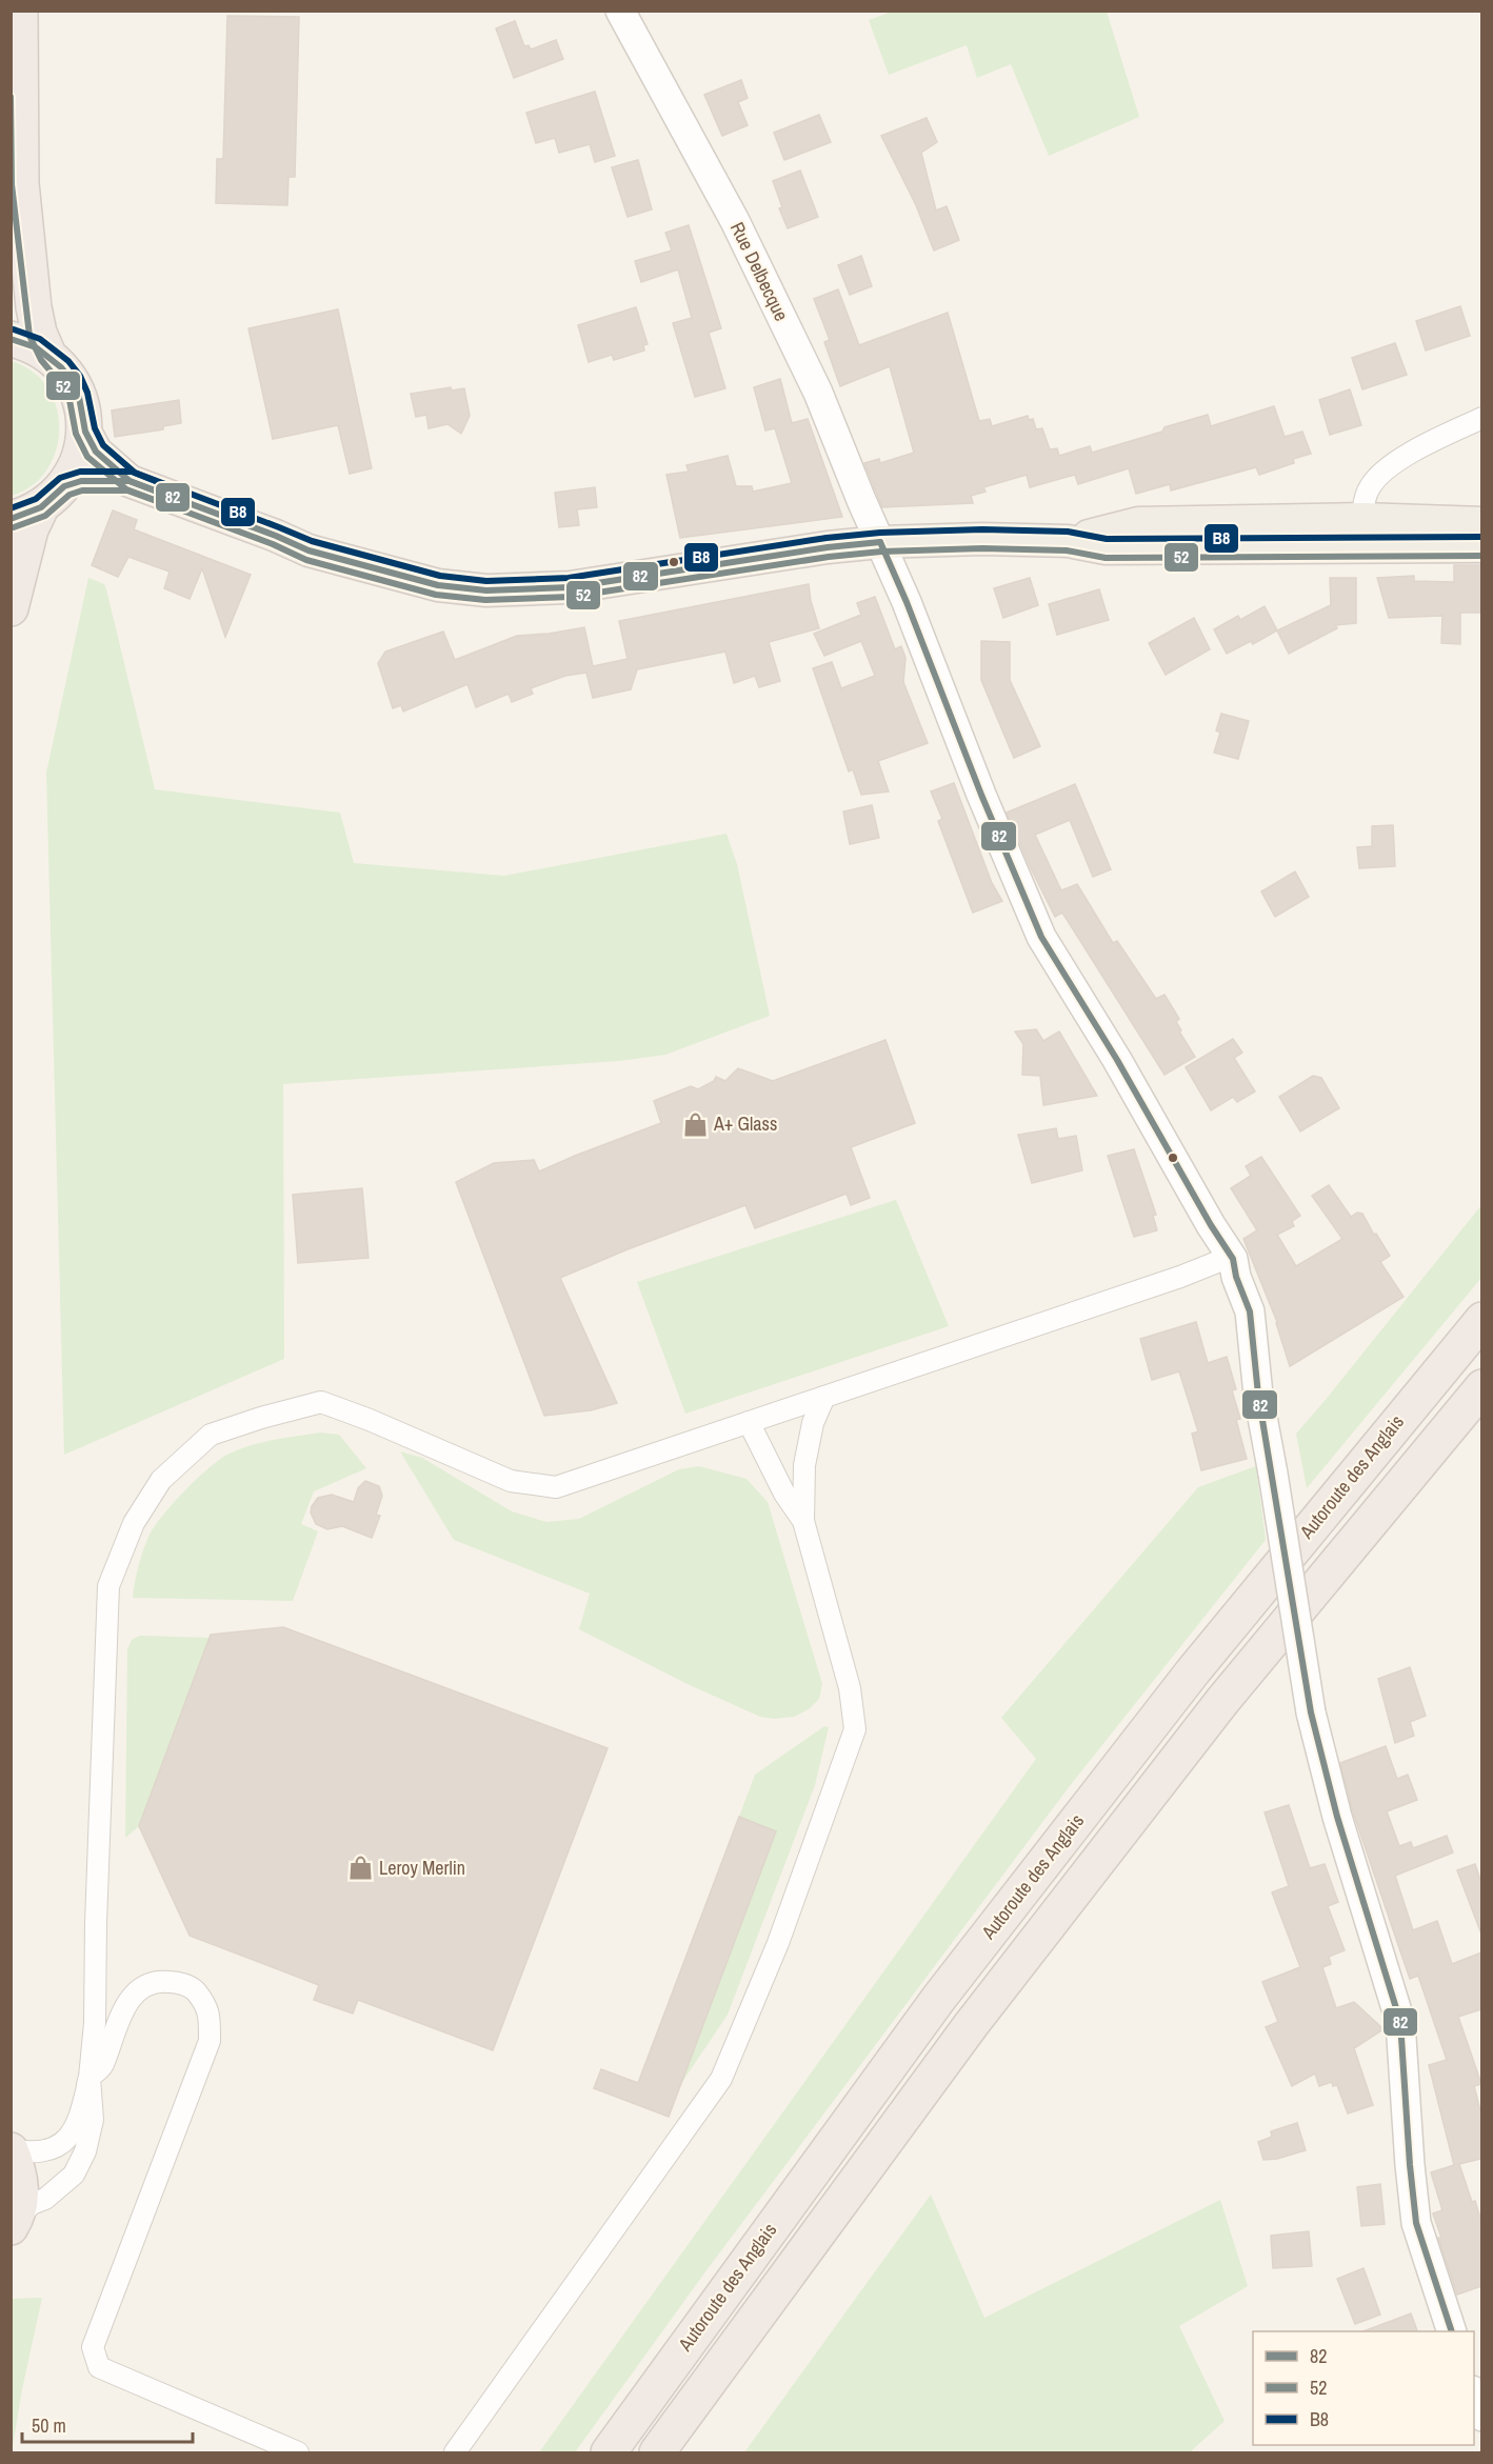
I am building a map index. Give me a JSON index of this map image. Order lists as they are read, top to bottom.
{
  "streets": {
    "highway": ["Autoroute des Anglais"],
    "street": ["Rue Delbecque"]
  },
  "places": {
    "shop": ["A+ Glass", "Leroy Merlin"]
  },
  "lines": ["transit line 52", "transit line B8", "transit line 82"],
  "legend": ["82", "52", "B8"],
  "scale_bar": "50 m"
}
